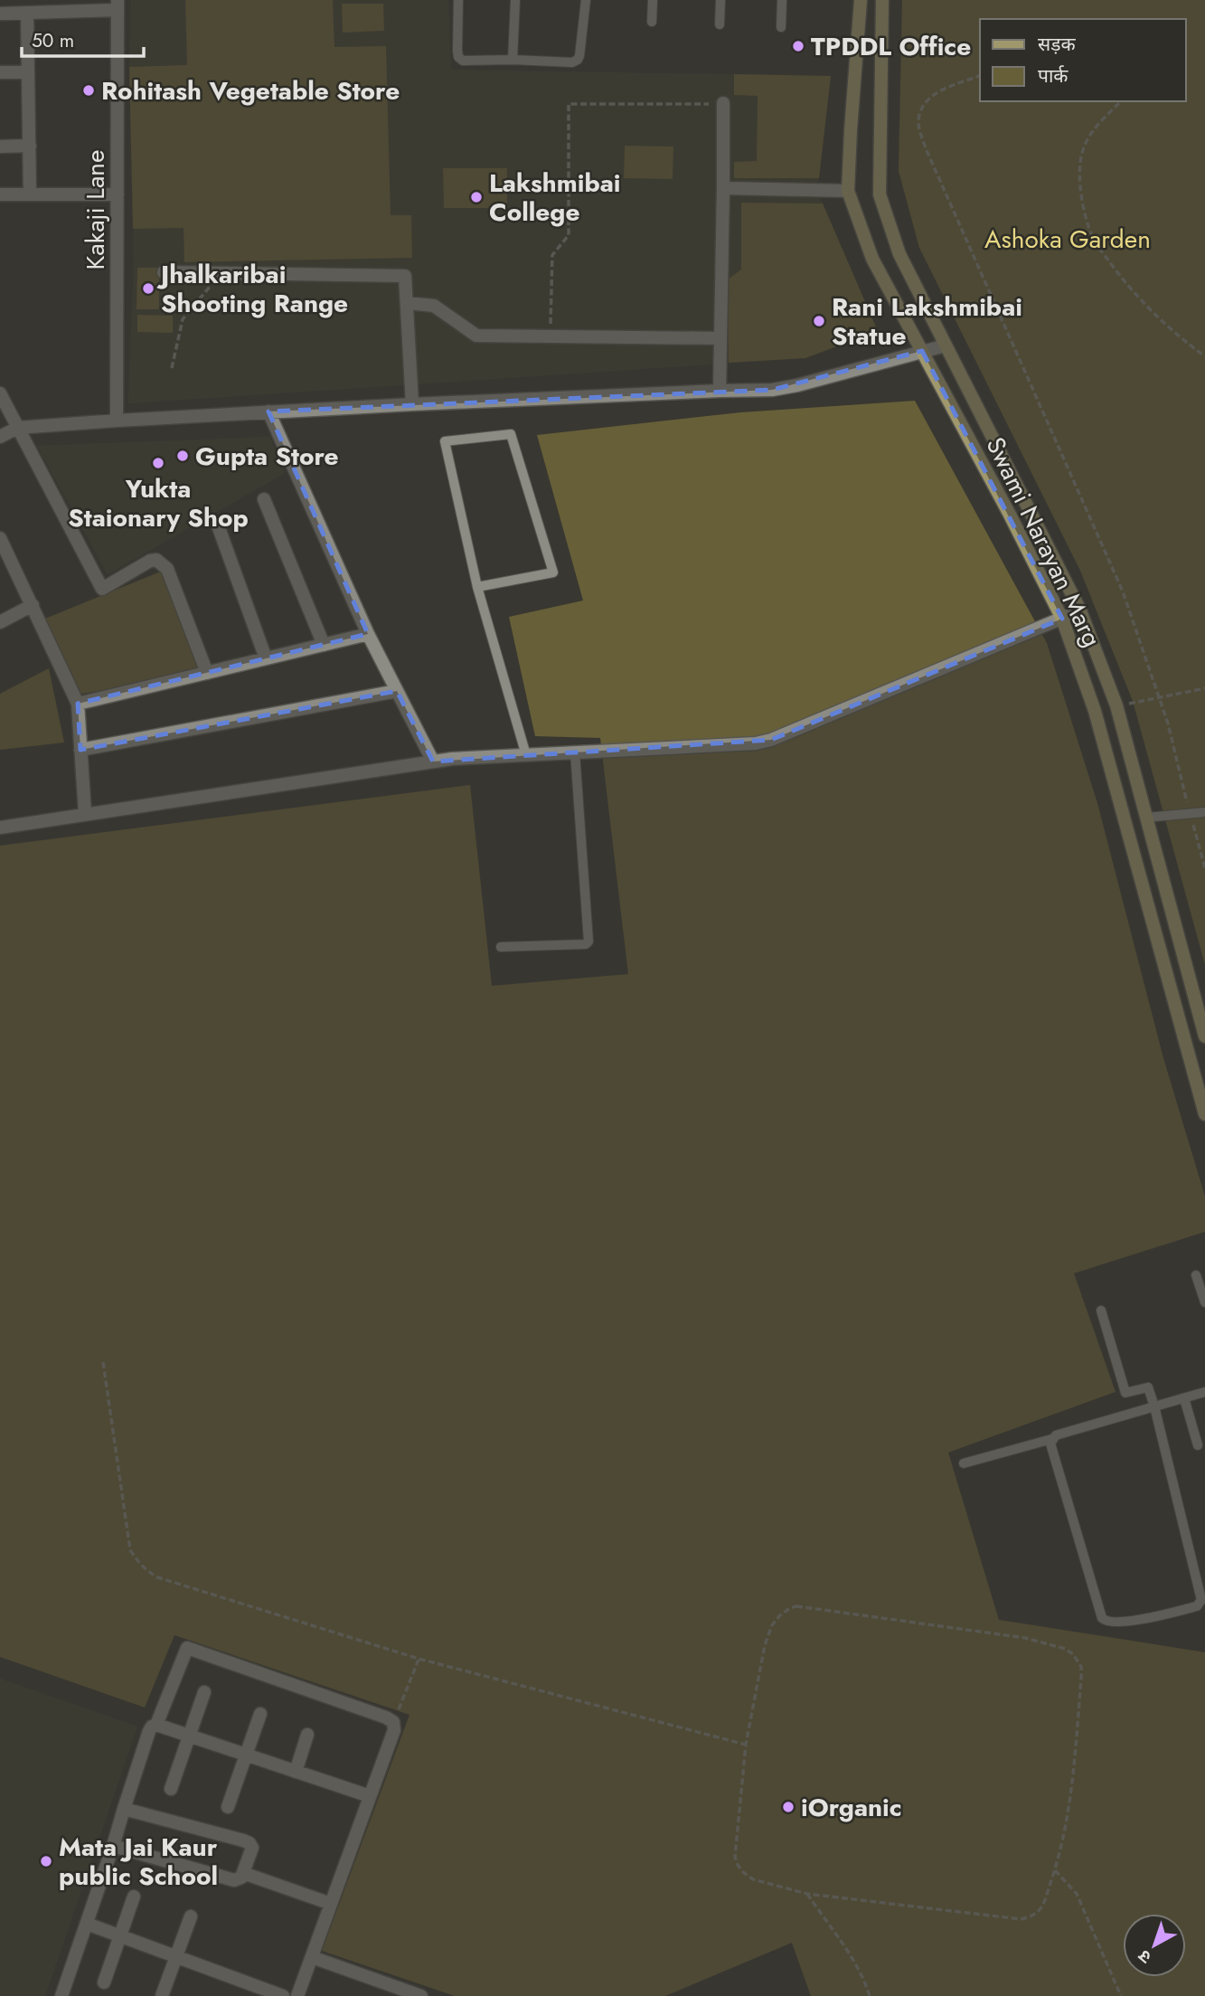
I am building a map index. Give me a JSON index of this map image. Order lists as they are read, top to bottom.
{
  "streets": {
    "main road": ["Swami Narayan Marg"],
    "street": ["Kakaji Lane"]
  },
  "parks": ["Ashoka Garden"],
  "places": [
    "TPDDL Office",
    "Rohitash Vegetable Store",
    "Lakshmibai College",
    "Jhalkaribai Shooting Range",
    "Rani Lakshmibai Statue",
    "Gupta Store",
    "Yukta Staionary Shop",
    "iOrganic",
    "Mata Jai Kaur public School"
  ],
  "legend": ["सड़क", "पार्क"],
  "scale_bar": "50 m",
  "north": "bottom left"
}
